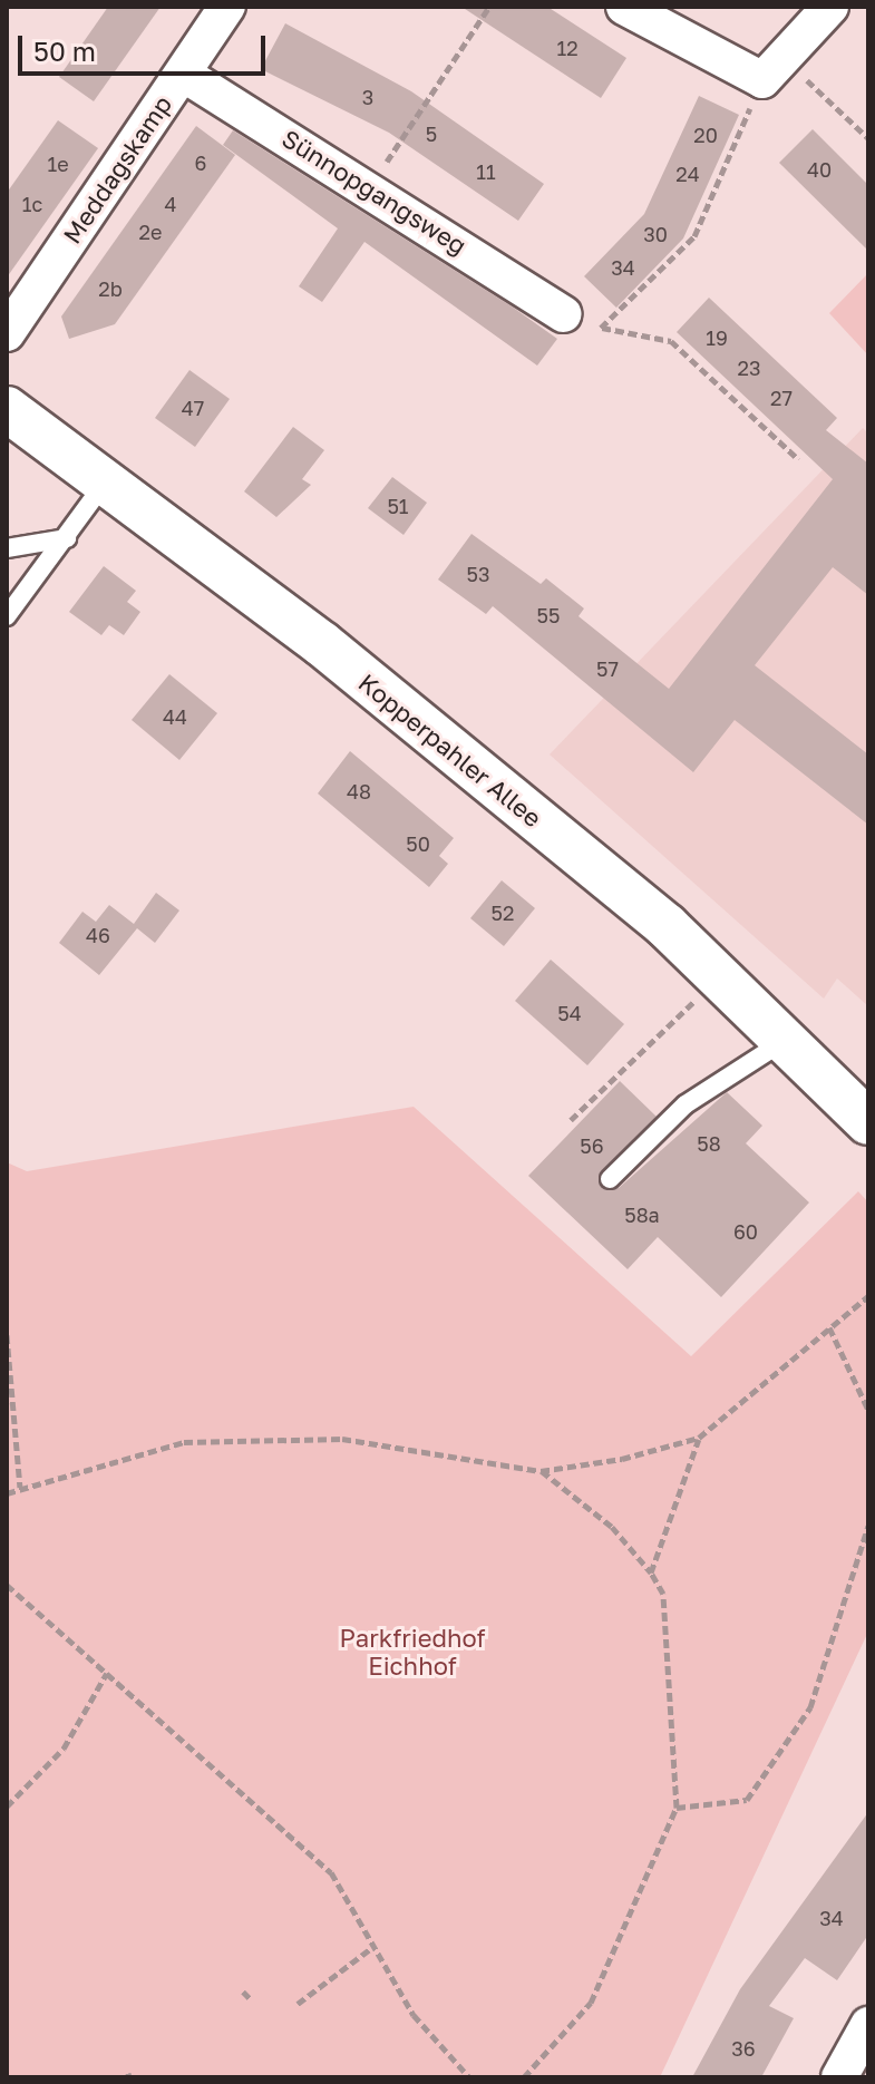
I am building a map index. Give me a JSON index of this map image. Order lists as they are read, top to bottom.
{
  "streets": {
    "street": ["Meddagskamp", "Sünnopgangsweg", "Kopperpahler Allee"]
  },
  "crossings": [
    ["Meddagskamp", "Sünnopgangsweg"]
  ],
  "parks": ["Parkfriedhof Eichhof"],
  "house_numbers": [
    "12",
    "3",
    "5",
    "20",
    "6",
    "1e",
    "40",
    "11",
    "24",
    "1c",
    "4",
    "2e",
    "30",
    "34",
    "2b",
    "19",
    "23",
    "27",
    "47",
    "51",
    "53",
    "55",
    "57",
    "44",
    "48",
    "50",
    "52",
    "46",
    "54",
    "58",
    "56",
    "58a",
    "60",
    "34",
    "36"
  ],
  "scale_bar": "50 m"
}
